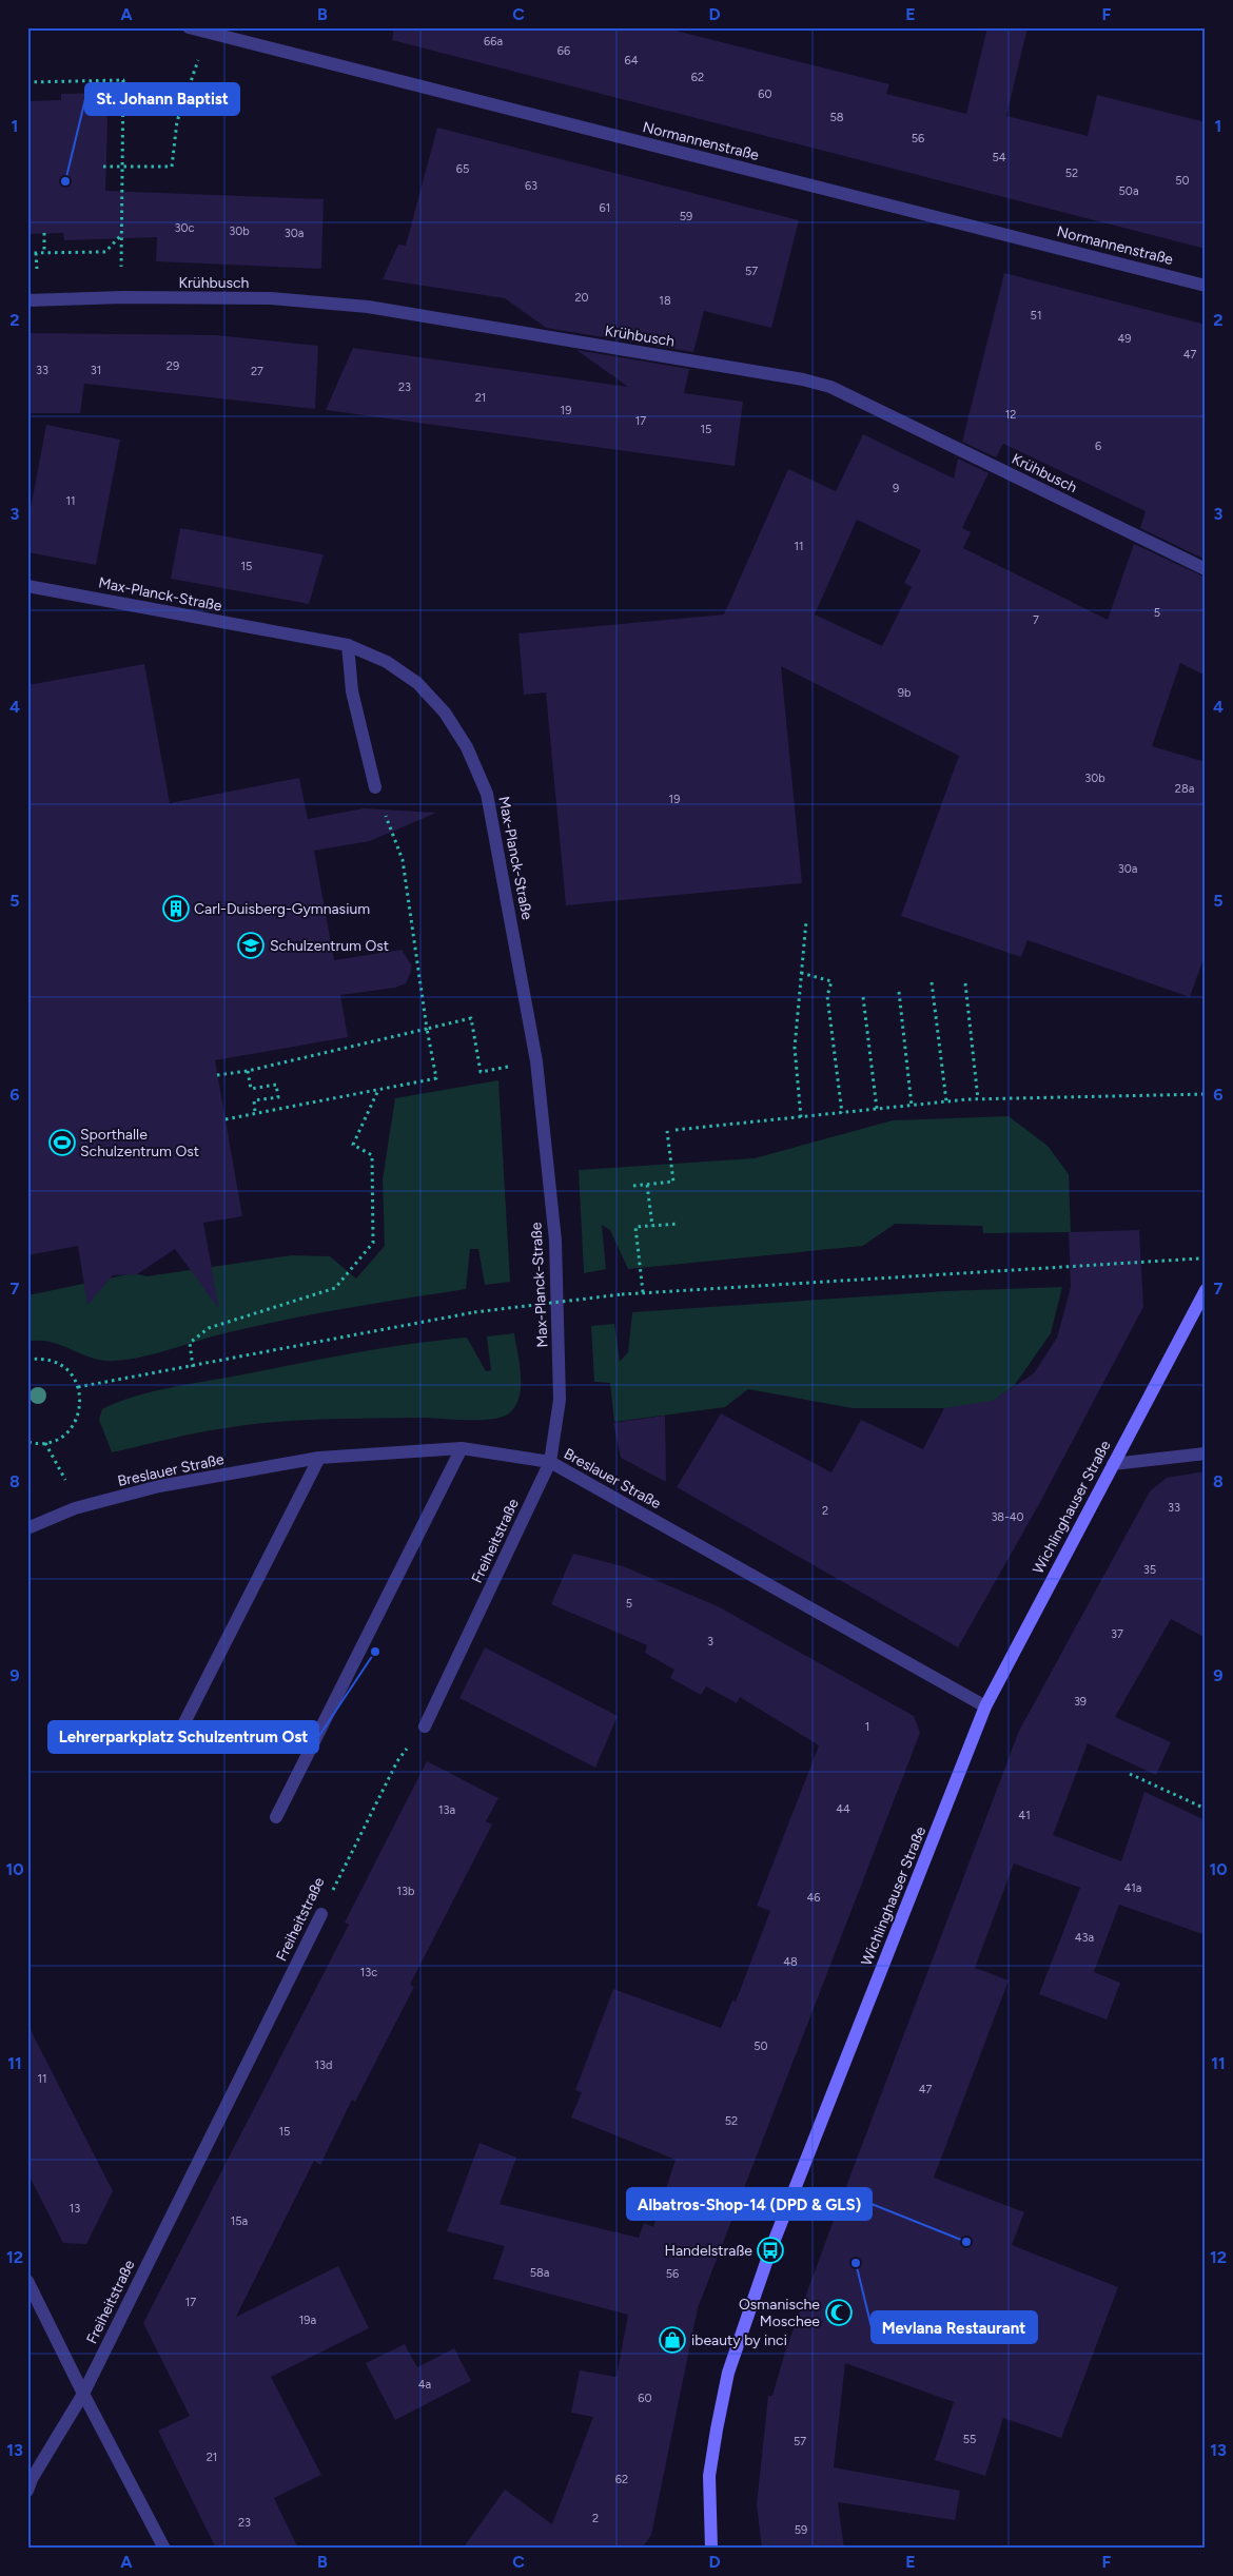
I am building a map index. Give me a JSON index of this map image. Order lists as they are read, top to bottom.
{
  "streets": {
    "street": [
      "Normannenstraße",
      "Krühbusch",
      "Max-Planck-Straße",
      "Breslauer Straße",
      "Wichlinghauser Straße",
      "Freiheitstraße"
    ]
  },
  "crossings": [
    ["Max-Planck-Straße", "Breslauer Straße"],
    ["Max-Planck-Straße", "Freiheitstraße"],
    ["Breslauer Straße", "Wichlinghauser Straße"],
    ["Breslauer Straße", "Freiheitstraße"]
  ],
  "places": {
    "other": [
      "St. Johann Baptist",
      "Lehrerparkplatz Schulzentrum Ost",
      "Albatros-Shop-14 (DPD & GLS)",
      "Mevlana Restaurant"
    ],
    "building": ["Carl-Duisberg-Gymnasium"],
    "school or university": ["Schulzentrum Ost"],
    "sports": ["Sporthalle Schulzentrum Ost"],
    "bus stop": ["Handelstraße"],
    "mosque": ["Osmanische Moschee"],
    "shop": ["ibeauty by inci"]
  },
  "house_numbers": [
    "66a",
    "66",
    "64",
    "62",
    "60",
    "58",
    "56",
    "54",
    "65",
    "52",
    "50",
    "63",
    "50a",
    "61",
    "59",
    "30c",
    "30b",
    "30a",
    "57",
    "20",
    "18",
    "51",
    "49",
    "47",
    "29",
    "33",
    "31",
    "27",
    "23",
    "21",
    "19",
    "12",
    "17",
    "15",
    "6",
    "9",
    "11",
    "11",
    "15",
    "5",
    "7",
    "9b",
    "30b",
    "28a",
    "19",
    "30a",
    "33",
    "2",
    "38-40",
    "35",
    "5",
    "37",
    "3",
    "39",
    "1",
    "44",
    "13a",
    "41",
    "41a",
    "13b",
    "46",
    "43a",
    "48",
    "13c",
    "50",
    "13d",
    "11",
    "47",
    "52",
    "15",
    "13",
    "15a",
    "58a",
    "56",
    "17",
    "19a",
    "4a",
    "60",
    "55",
    "57",
    "21",
    "62",
    "2",
    "23",
    "59"
  ],
  "grid": {
    "columns": [
      "A",
      "B",
      "C",
      "D",
      "E",
      "F"
    ],
    "rows": [
      "1",
      "2",
      "3",
      "4",
      "5",
      "6",
      "7",
      "8",
      "9",
      "10",
      "11",
      "12",
      "13"
    ]
  }
}
